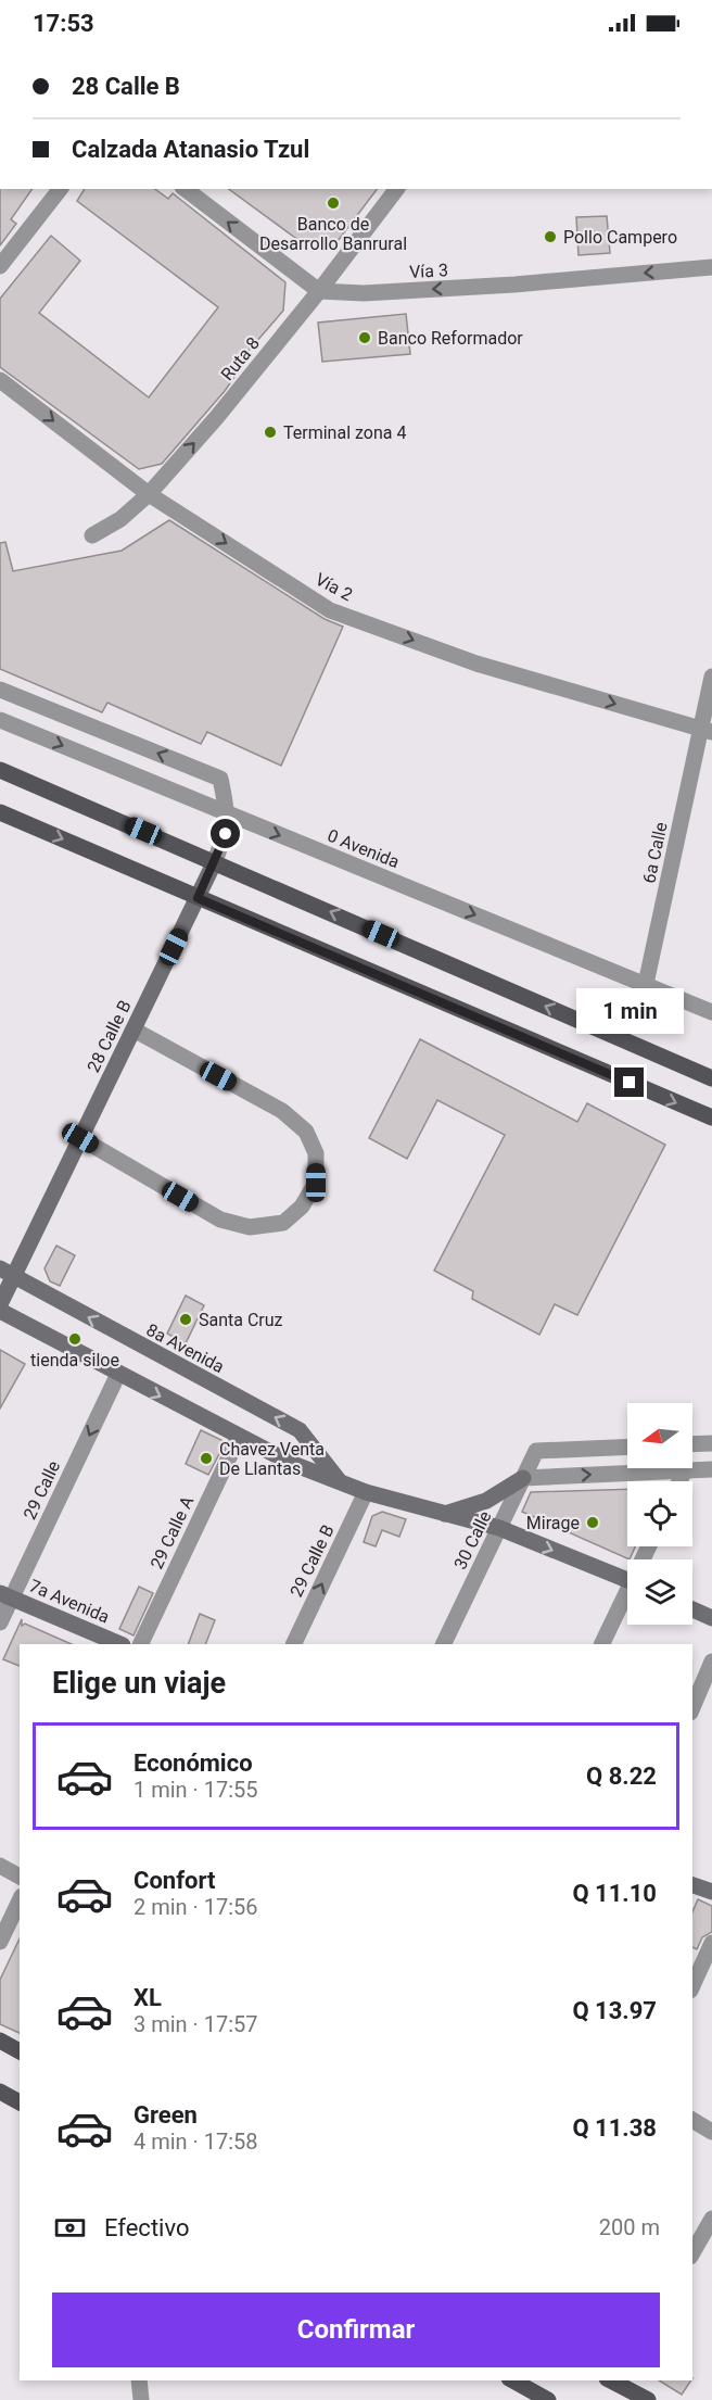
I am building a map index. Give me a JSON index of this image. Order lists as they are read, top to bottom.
{
  "streets": {
    "main road": ["28 Calle B", "8a Avenida", "7a Avenida"],
    "street": [
      "Vía 3",
      "Ruta 8",
      "Vía 2",
      "0 Avenida",
      "6a Calle",
      "29 Calle",
      "29 Calle A",
      "30 Calle",
      "29 Calle B"
    ]
  },
  "crossings": [
    ["Vía 3", "Ruta 8"],
    ["Ruta 8", "Vía 2"],
    ["Vía 2", "6a Calle"],
    ["0 Avenida", "6a Calle"],
    ["0 Avenida", "28 Calle B"],
    ["28 Calle B", "8a Avenida"],
    ["8a Avenida", "29 Calle"],
    ["8a Avenida", "29 Calle A"],
    ["8a Avenida", "30 Calle"],
    ["8a Avenida", "29 Calle B"],
    ["29 Calle", "7a Avenida"]
  ],
  "one_way": [
    "Vía 3",
    "Ruta 8",
    "Vía 2",
    "0 Avenida",
    "29 Calle",
    "29 Calle B"
  ],
  "places": [
    "Banco de Desarrollo Banrural",
    "Pollo Campero",
    "Banco Reformador",
    "Terminal zona 4",
    "Santa Cruz",
    "tienda siloe",
    "Chavez Venta De Llantas",
    "Mirage"
  ],
  "north": "left",
  "page": {
    "status": "17:53",
    "banner": ["28 Calle B", "Calzada Atanasio Tzul"],
    "bubble": "1 min",
    "heading": "Elige un viaje",
    "list": [
      {
        "name": "Económico",
        "note": "1 min · 17:55",
        "value": "Q 8.22"
      },
      {
        "name": "Confort",
        "note": "2 min · 17:56",
        "value": "Q 11.10"
      },
      {
        "name": "XL",
        "note": "3 min · 17:57",
        "value": "Q 13.97"
      },
      {
        "name": "Green",
        "note": "4 min · 17:58",
        "value": "Q 11.38"
      }
    ],
    "pay": ["Efectivo", "200 m"],
    "buttons": "Confirmar"
  }
}
